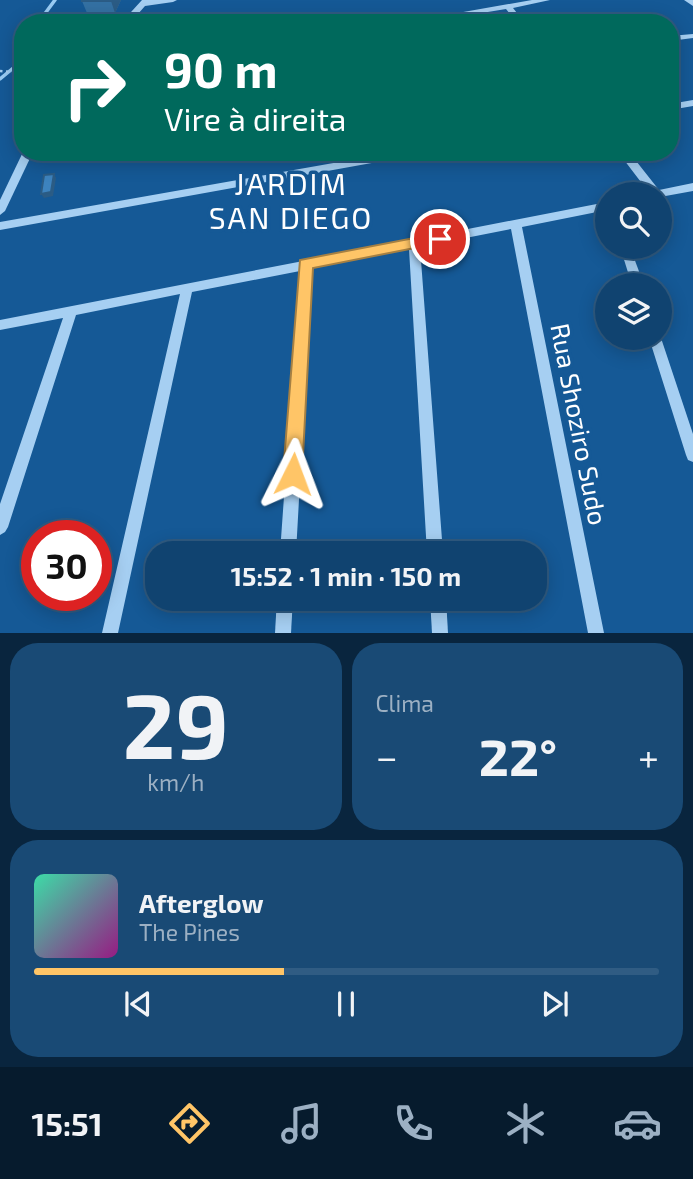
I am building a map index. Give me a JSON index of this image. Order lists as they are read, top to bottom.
{
  "streets": {
    "street": ["Rua Shoziro Sudo"]
  },
  "districts": ["JARDIM SAN DIEGO"],
  "page": {
    "turn": ["90 m", "Vire à direita"],
    "limit": "30",
    "trip": "15:52 · 1 min · 150 m",
    "tile": [
      ["29", "km/h"],
      "Clima"
    ],
    "heat": ["−", "22°", "+"],
    "song": ["Afterglow", "The Pines"],
    "tabs": "15:51"
  }
}
